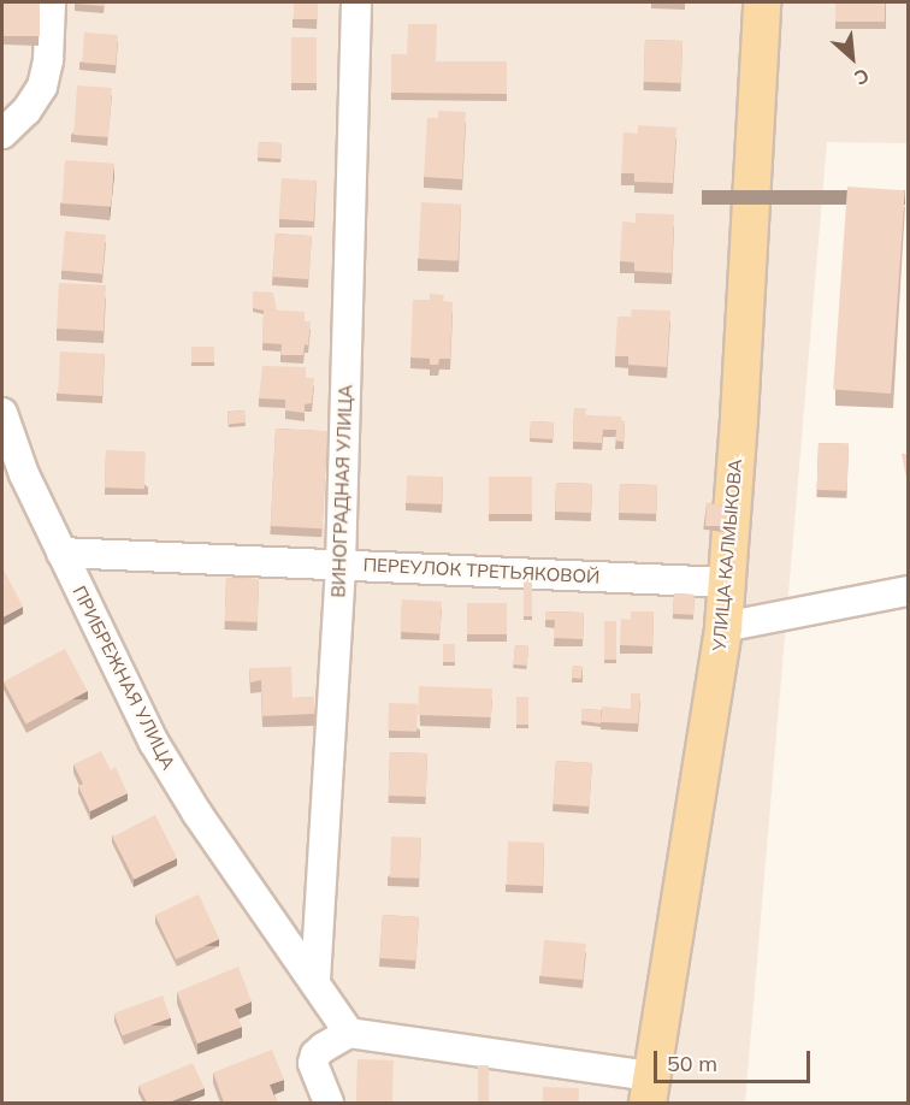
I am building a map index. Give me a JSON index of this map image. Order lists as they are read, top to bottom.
{
  "streets": {
    "main road": ["УЛИЦА КАЛМЫКОВА"],
    "street": ["ВИНОГРАДНАЯ УЛИЦА", "ПЕРЕУЛОК ТРЕТЬЯКОВОЙ", "ПРИБРЕЖНАЯ УЛИЦА"]
  },
  "crossings": [
    ["ВИНОГРАДНАЯ УЛИЦА", "ПЕРЕУЛОК ТРЕТЬЯКОВОЙ"],
    ["ВИНОГРАДНАЯ УЛИЦА", "ПРИБРЕЖНАЯ УЛИЦА"],
    ["УЛИЦА КАЛМЫКОВА", "ПЕРЕУЛОК ТРЕТЬЯКОВОЙ"],
    ["ПЕРЕУЛОК ТРЕТЬЯКОВОЙ", "ПРИБРЕЖНАЯ УЛИЦА"]
  ],
  "scale_bar": "50 m",
  "north": "bottom right"
}
